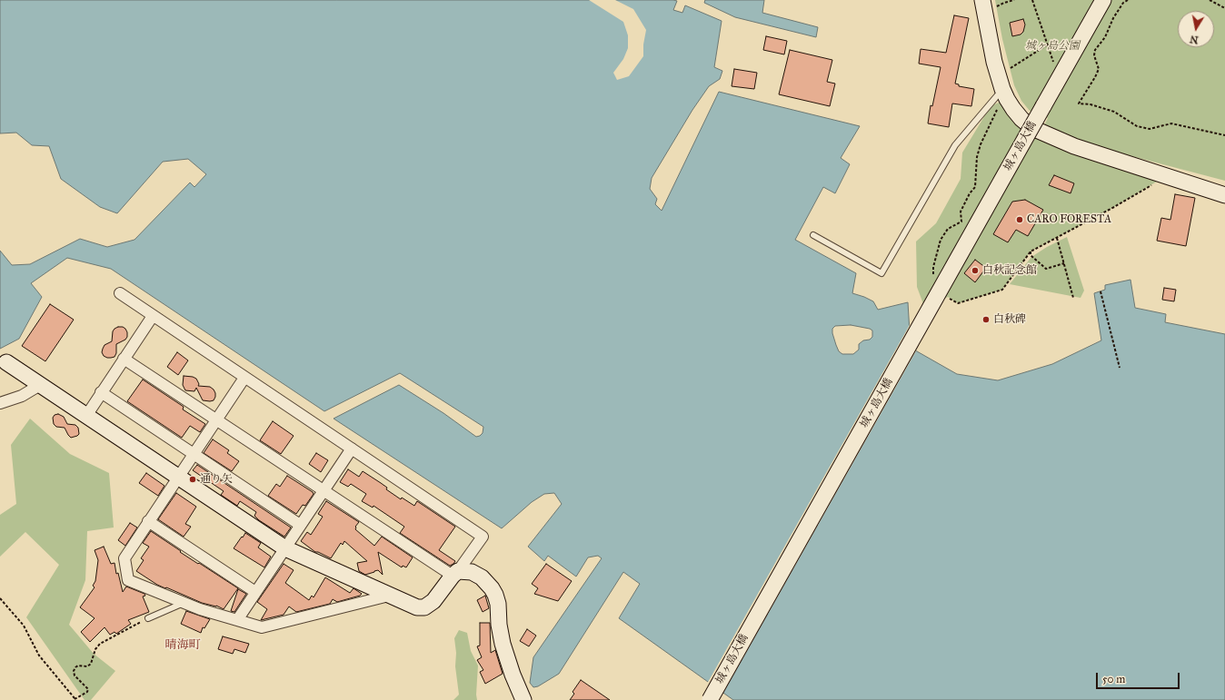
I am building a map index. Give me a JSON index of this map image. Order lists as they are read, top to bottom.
{
  "streets": {
    "street": ["城ヶ島大橋"]
  },
  "districts": ["晴海町"],
  "parks": ["城ヶ島公園"],
  "places": [
    "CARO FORESTA",
    "白秋記念館",
    "白秋碑",
    "通り矢"
  ],
  "scale_bar": "50 m",
  "north": "bottom"
}
